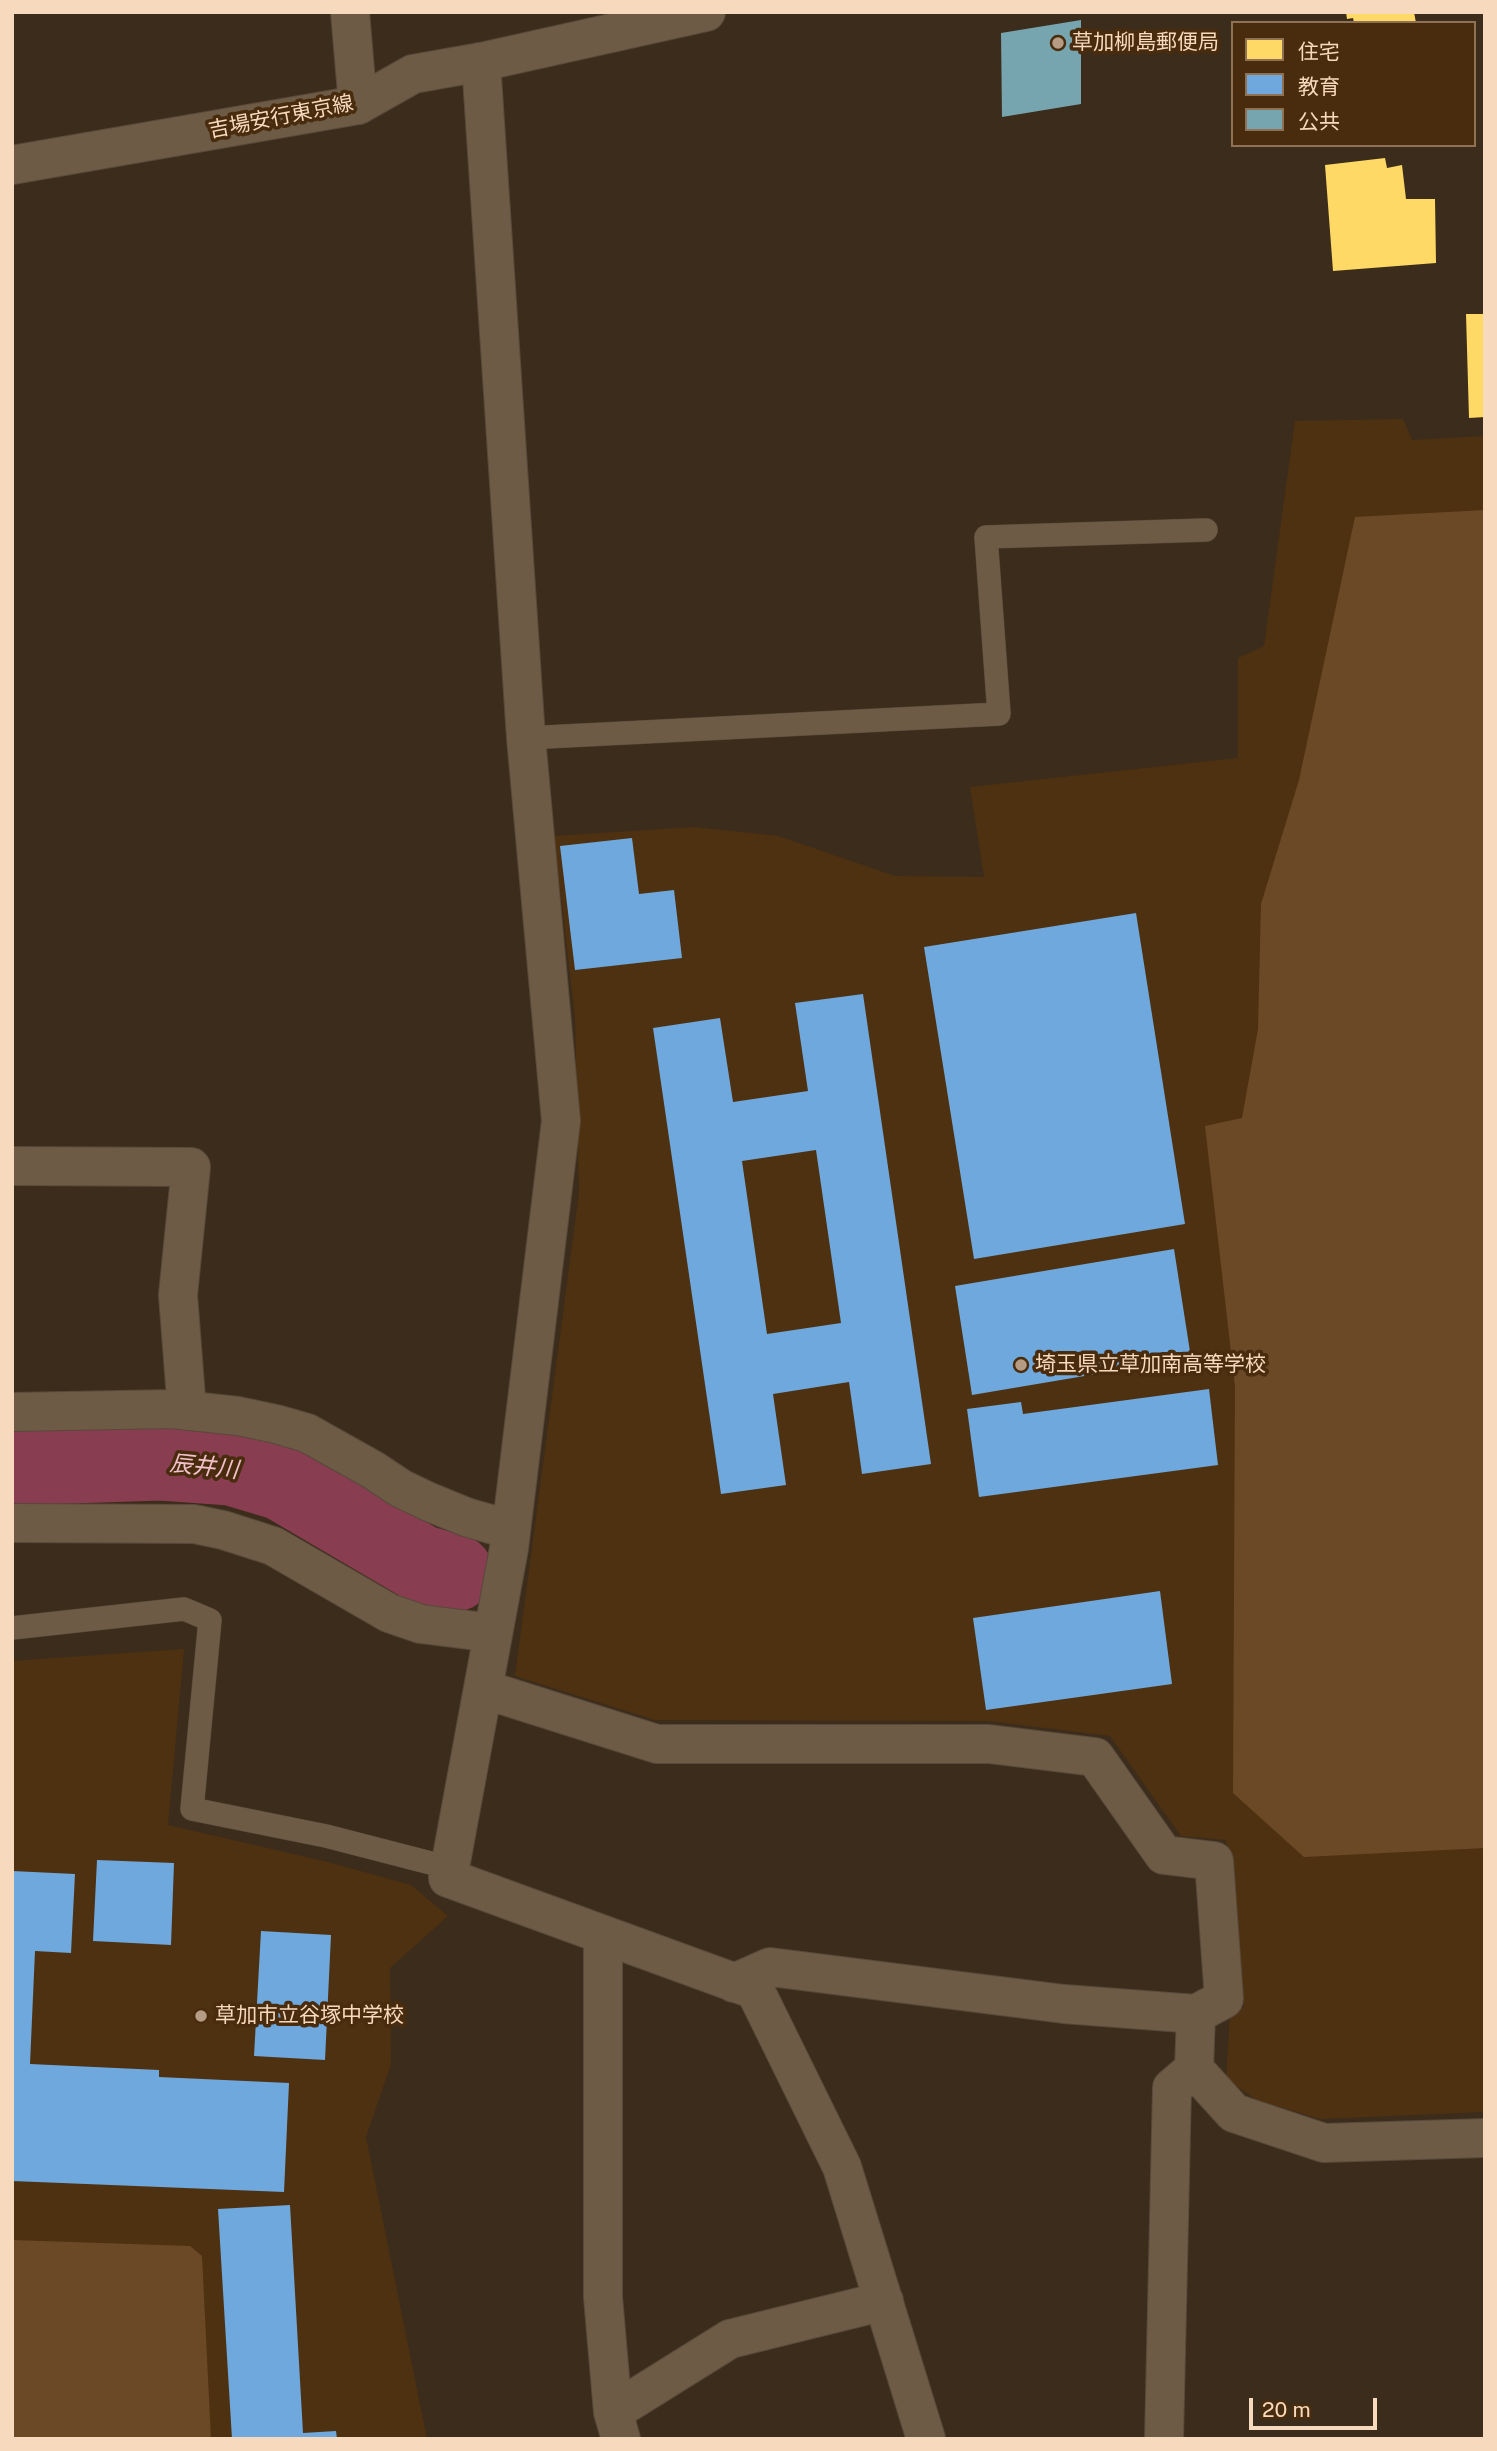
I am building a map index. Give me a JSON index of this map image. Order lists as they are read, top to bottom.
{
  "streets": {
    "street": ["吉場安行東京線"]
  },
  "water": ["辰井川"],
  "places": ["草加柳島郵便局", "埼玉県立草加南高等学校", "草加市立谷塚中学校"],
  "legend": ["住宅", "教育", "公共"],
  "scale_bar": "20 m"
}
